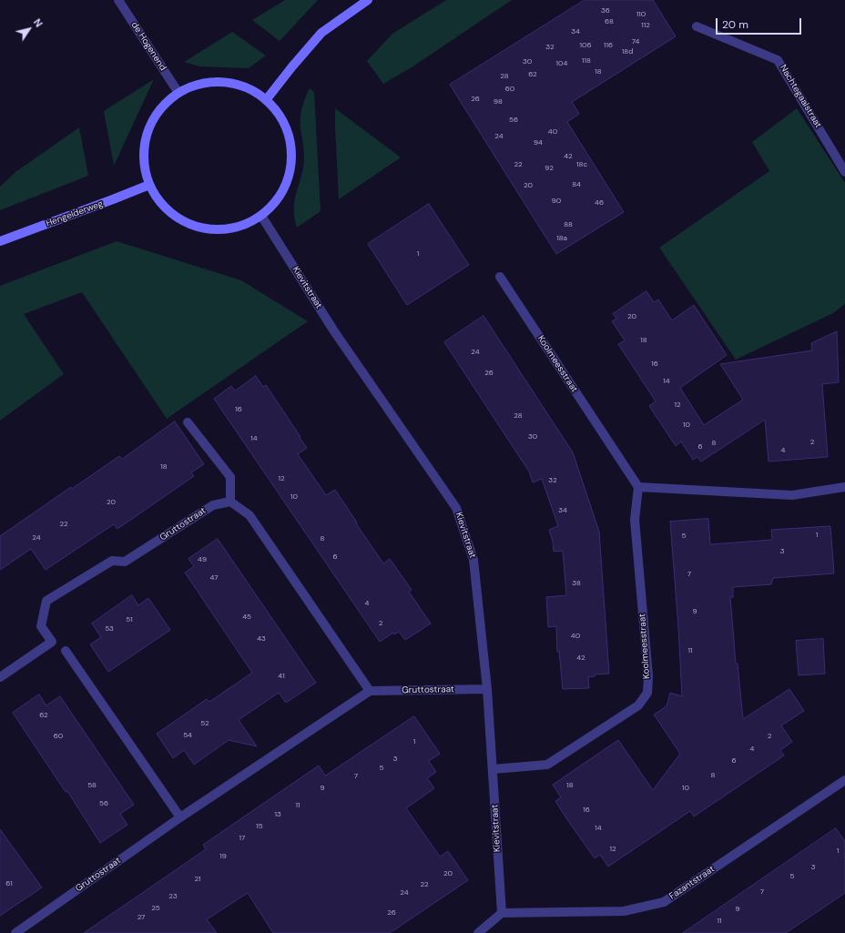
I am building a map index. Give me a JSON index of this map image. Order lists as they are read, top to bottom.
{
  "streets": {
    "main road": ["Hengelderweg"],
    "street": [
      "de Hogenend",
      "Nachtegaalstraat",
      "Kievitstraat",
      "Koolmeesstraat",
      "Gruttostraat",
      "Fazantstraat"
    ]
  },
  "crossings": [
    ["Kievitstraat", "Koolmeesstraat"],
    ["Kievitstraat", "Gruttostraat"],
    ["Kievitstraat", "Fazantstraat"]
  ],
  "house_numbers": [
    "36",
    "110",
    "68",
    "112",
    "34",
    "74",
    "106",
    "116",
    "32",
    "18d",
    "118",
    "30",
    "104",
    "18",
    "62",
    "28",
    "60",
    "26",
    "98",
    "56",
    "40",
    "24",
    "94",
    "42",
    "22",
    "18c",
    "92",
    "84",
    "20",
    "90",
    "46",
    "88",
    "18a",
    "1",
    "20",
    "18",
    "24",
    "16",
    "26",
    "14",
    "12",
    "16",
    "28",
    "10",
    "30",
    "14",
    "2",
    "8",
    "6",
    "4",
    "18",
    "12",
    "32",
    "10",
    "20",
    "34",
    "22",
    "1",
    "5",
    "24",
    "8",
    "3",
    "6",
    "49",
    "7",
    "47",
    "38",
    "4",
    "9",
    "45",
    "51",
    "2",
    "53",
    "40",
    "43",
    "11",
    "42",
    "41",
    "62",
    "52",
    "54",
    "60",
    "2",
    "1",
    "4",
    "3",
    "6",
    "5",
    "8",
    "7",
    "58",
    "18",
    "9",
    "10",
    "56",
    "11",
    "16",
    "13",
    "15",
    "14",
    "17",
    "12",
    "1",
    "19",
    "3",
    "20",
    "5",
    "21",
    "61",
    "22",
    "7",
    "24",
    "23",
    "25",
    "9",
    "26",
    "27",
    "11"
  ],
  "scale_bar": "20 m",
  "north": "top right"
}
